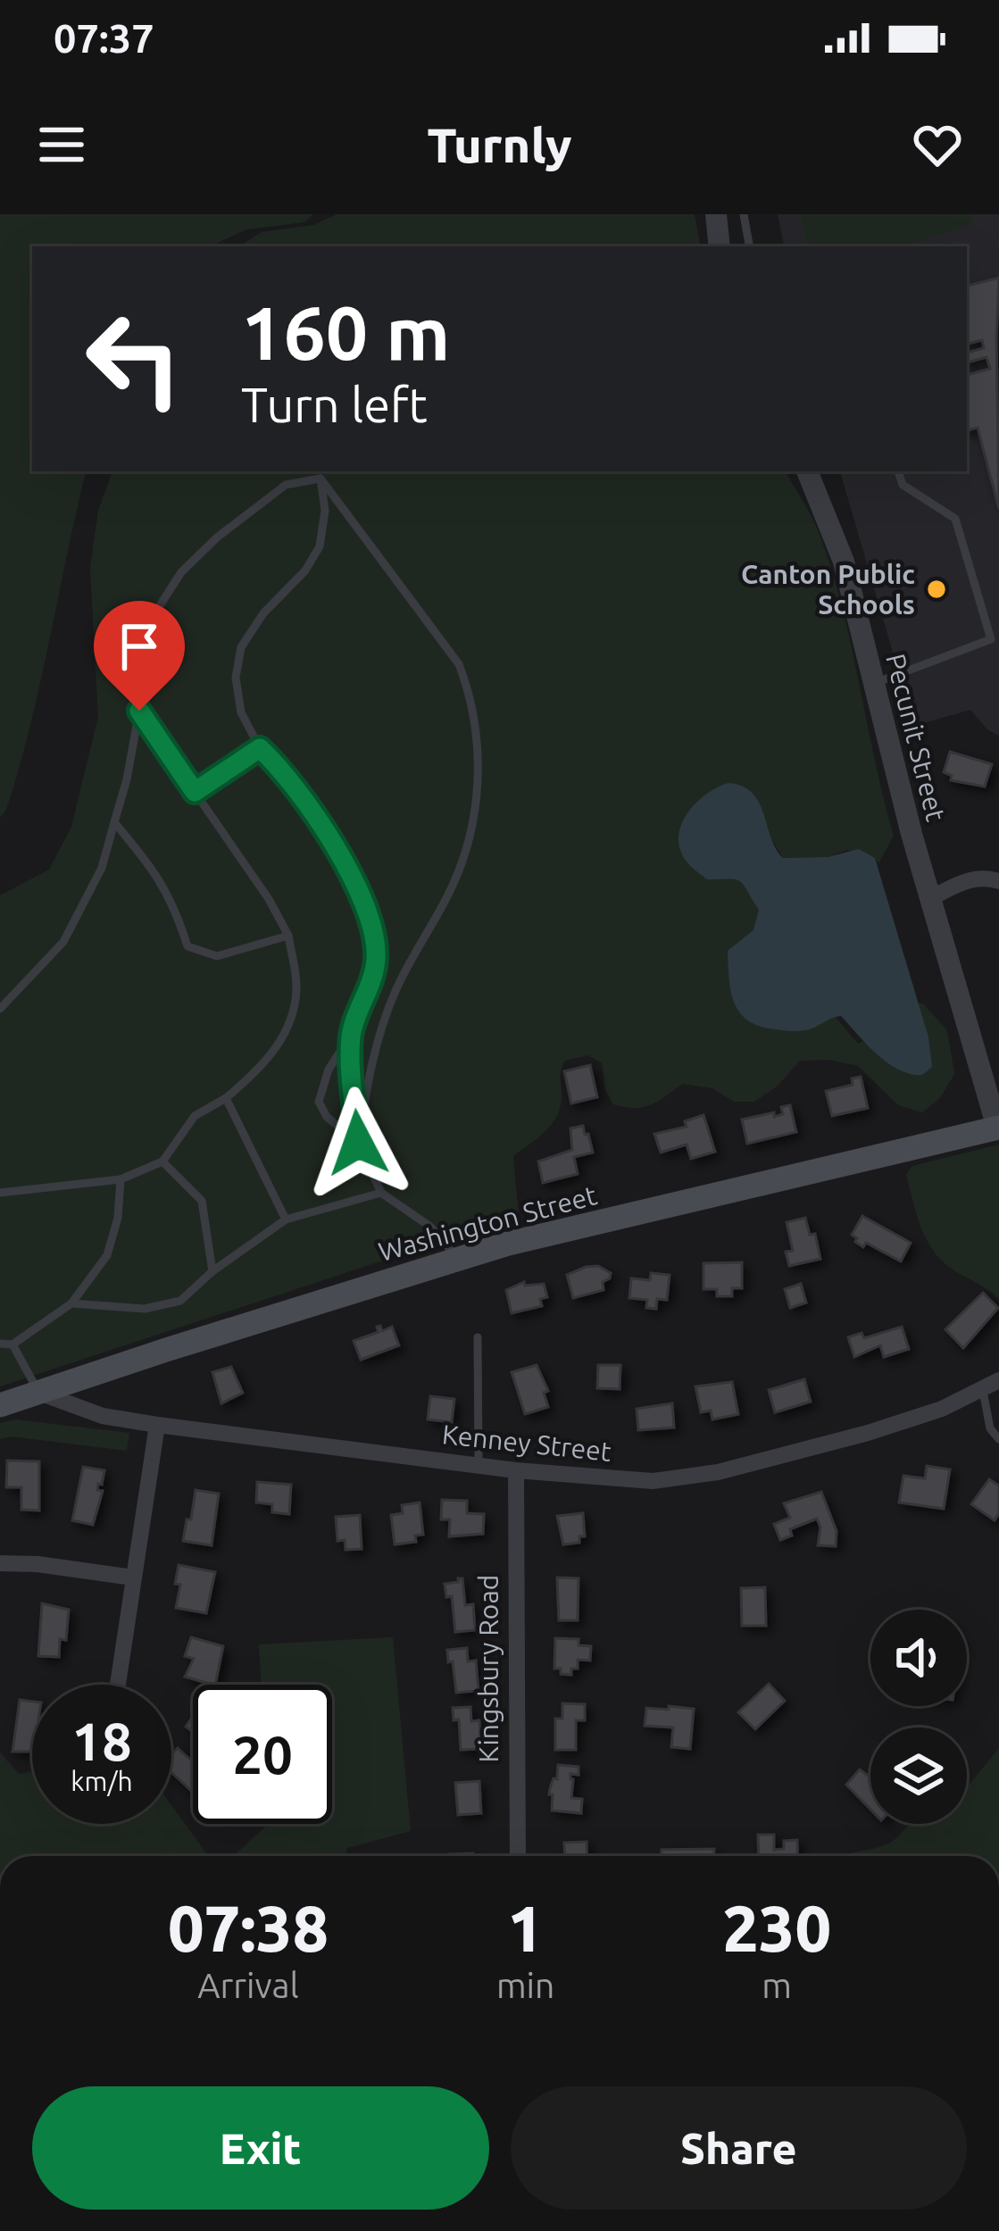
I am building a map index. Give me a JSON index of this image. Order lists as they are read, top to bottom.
{
  "streets": {
    "main road": ["Washington Street"],
    "street": ["Pecunit Street", "Kenney Street", "Kingsbury Road"]
  },
  "crossings": [
    ["Pecunit Street", "Washington Street"],
    ["Washington Street", "Kenney Street"],
    ["Kenney Street", "Kingsbury Road"]
  ],
  "places": ["Canton Public Schools"],
  "page": {
    "status": "07:37",
    "header": "Turnly",
    "turn": ["160 m", "Turn left"],
    "speed": "18 km/h",
    "limit": "20",
    "eta": [
      "07:38",
      "Arrival",
      "1",
      "min",
      "230",
      "m"
    ],
    "buttons": ["Exit", "Share"]
  }
}
